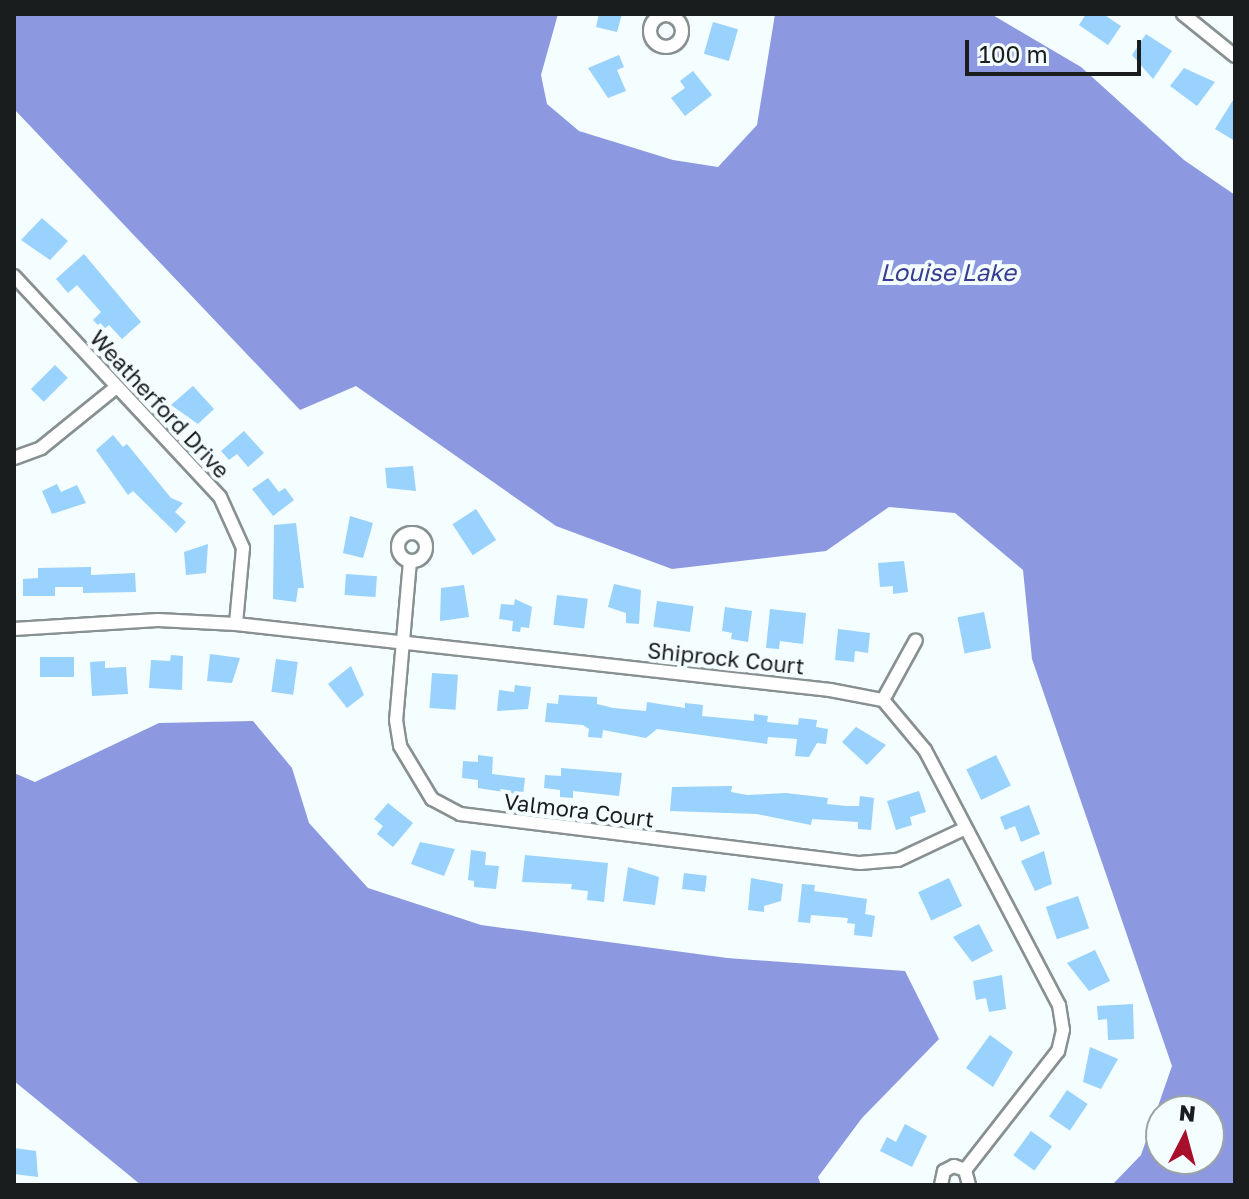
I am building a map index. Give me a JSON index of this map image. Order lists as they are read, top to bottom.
{
  "streets": {
    "street": ["Weatherford Drive", "Shiprock Court", "Valmora Court"]
  },
  "crossings": [
    ["Weatherford Drive", "Shiprock Court"],
    ["Shiprock Court", "Valmora Court"]
  ],
  "water": ["Louise Lake"],
  "scale_bar": "100 m",
  "north": "top"
}
